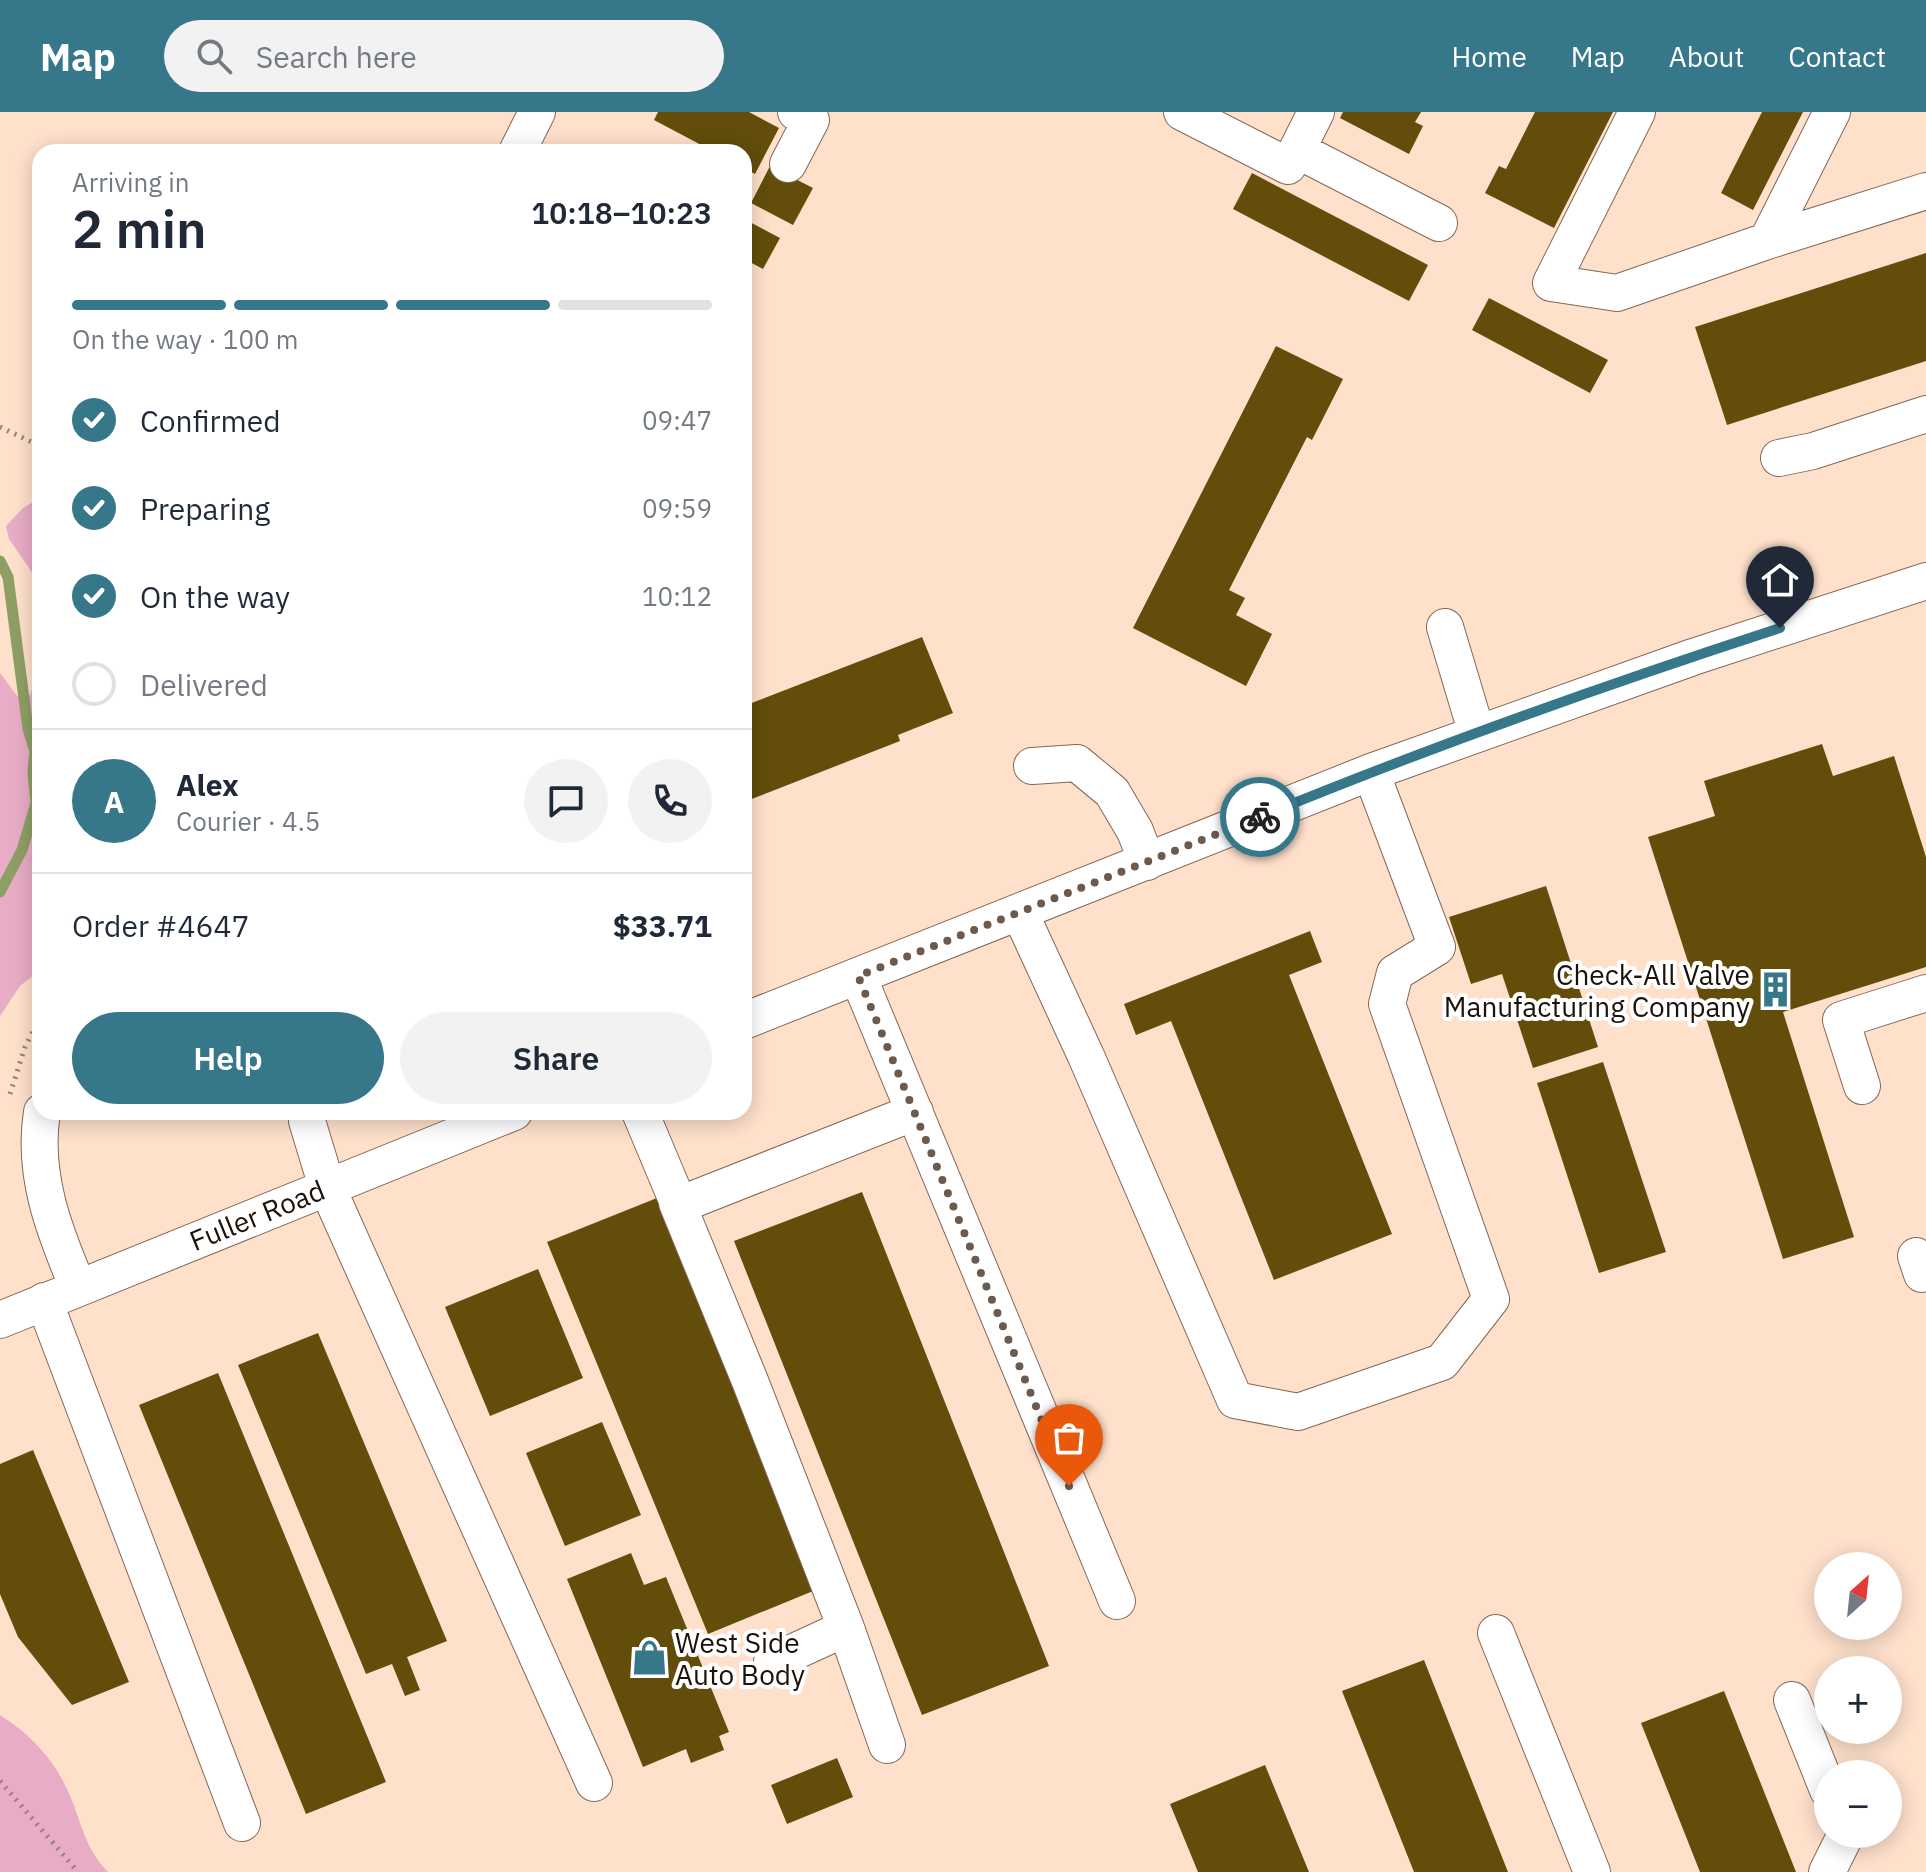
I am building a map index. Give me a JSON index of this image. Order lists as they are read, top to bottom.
{
  "streets": {
    "street": ["Fuller Road"]
  },
  "places": {
    "building": ["Check-All Valve Manufacturing Company"],
    "shop": ["West Side Auto Body"]
  },
  "north": "top right",
  "page": {
    "header": "Map",
    "search": "Search here",
    "nav": [
      "Home",
      "Map",
      "About",
      "Contact"
    ],
    "heading": ["2 min", "Arriving in", "10:18–10:23"],
    "panel": [
      "Alex",
      "Courier · 4.5",
      "Order #4647",
      "$33.71"
    ],
    "bar": "On the way · 100 m",
    "list": [
      ["Confirmed", "09:47"],
      ["Preparing", "09:59"],
      ["On the way", "10:12"],
      "Delivered"
    ],
    "round": "A",
    "buttons": ["Help", "Share"],
    "map_buttons": ["+", "−"]
  }
}
